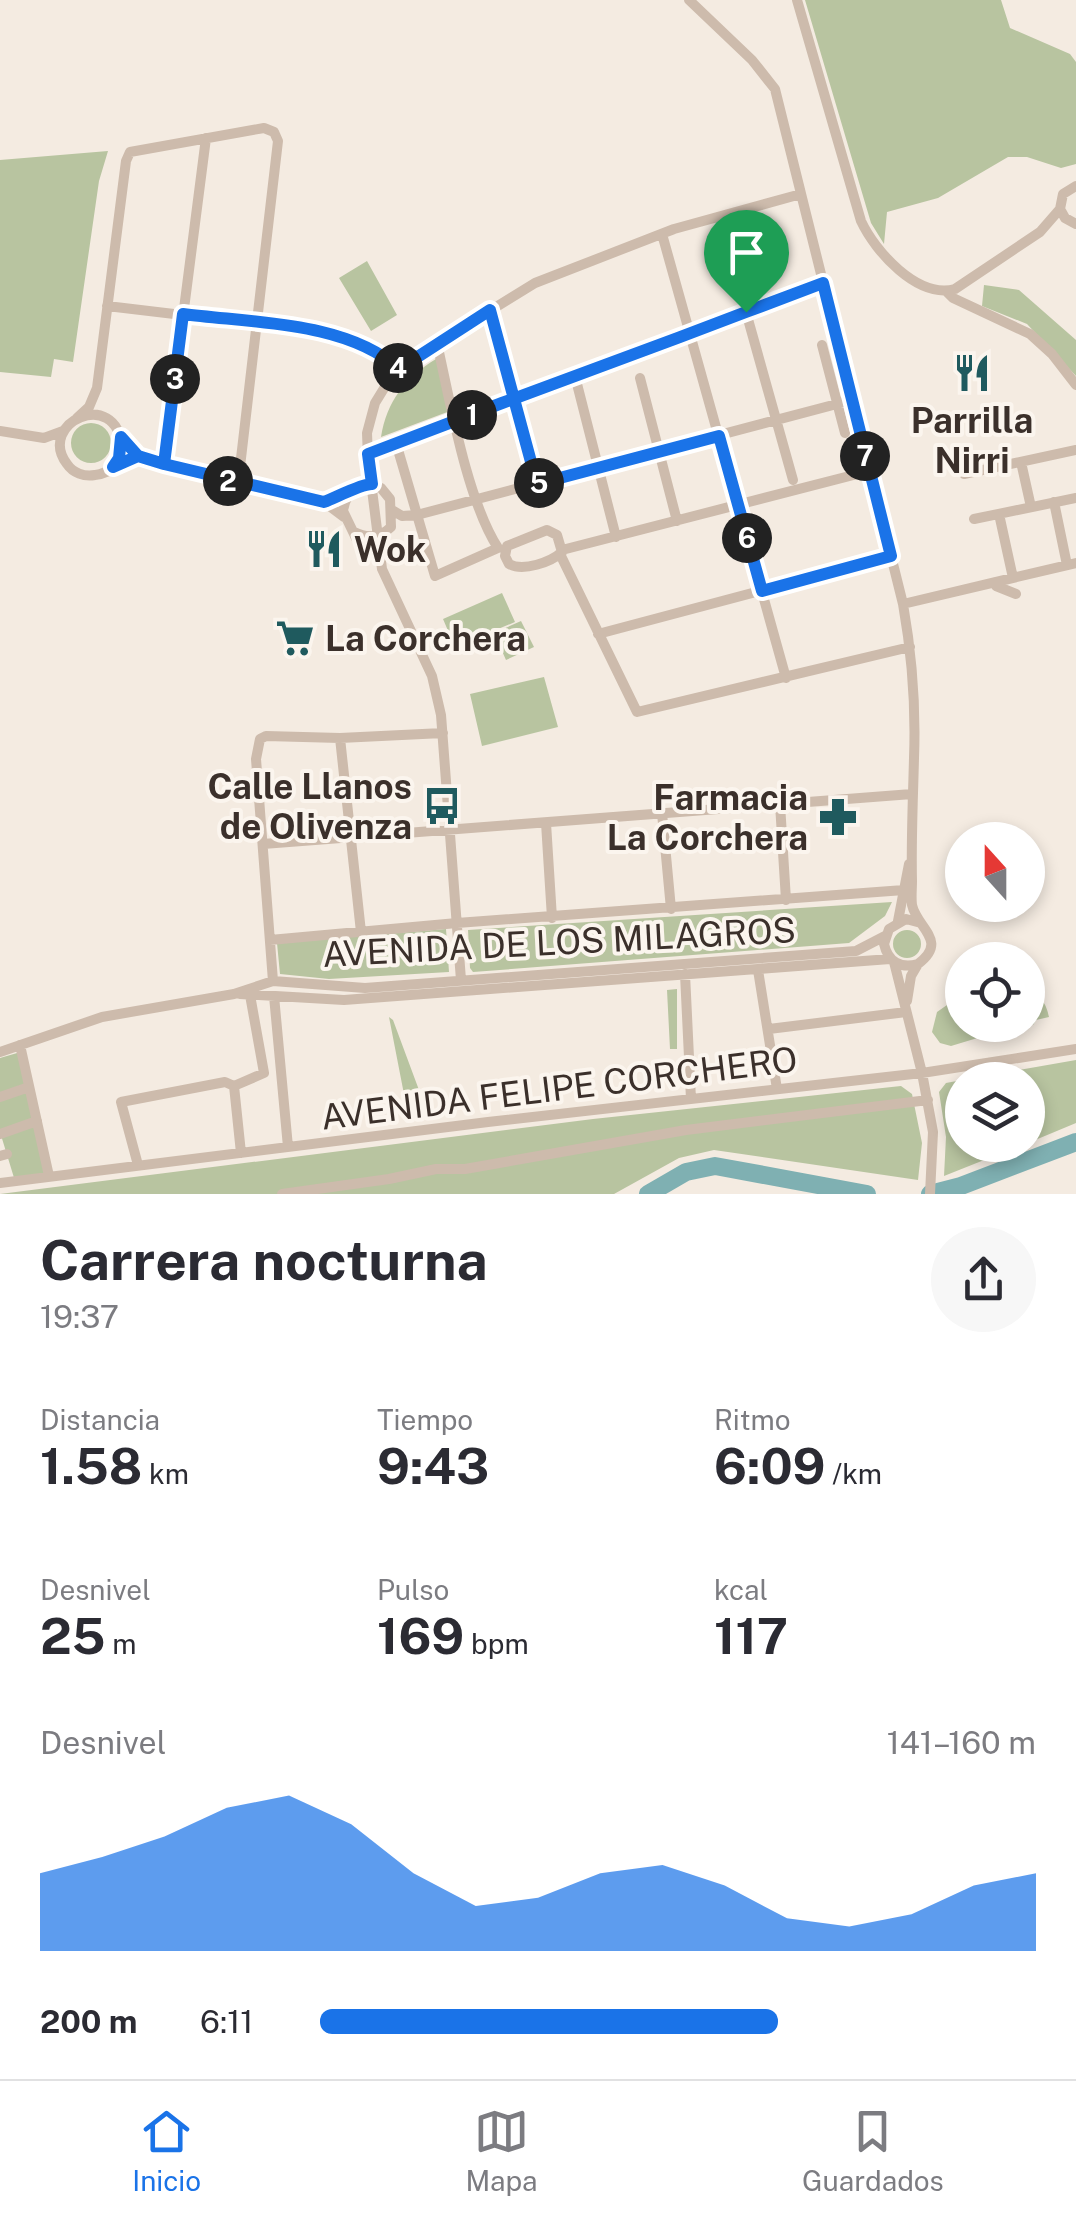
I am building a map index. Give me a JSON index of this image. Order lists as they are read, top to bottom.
{
  "streets": {
    "street": ["AVENIDA DE LOS MILAGROS", "AVENIDA FELIPE CORCHERO"]
  },
  "places": {
    "restaurant": ["Parrilla Nirri", "Wok"],
    "supermarket": ["La Corchera"],
    "bus stop": ["Calle Llanos de Olivenza"],
    "pharmacy": ["Farmacia La Corchera"]
  },
  "north": "top",
  "page": {
    "pins": [
      "4",
      "3",
      "1",
      "7",
      "2",
      "5",
      "6"
    ],
    "heading": ["Carrera nocturna", "19:37"],
    "stats": [
      ["Distancia", "1.58 km"],
      ["Tiempo", "9:43"],
      ["Ritmo", "6:09 /km"],
      ["Desnivel", "25 m"],
      ["Pulso", "169 bpm"],
      ["kcal", "117"]
    ],
    "chart": ["Desnivel", "141–160 m"],
    "list": [
      {
        "name": "200 m",
        "note": "6:11"
      }
    ],
    "tabs": ["Inicio", "Mapa", "Guardados"]
  }
}
